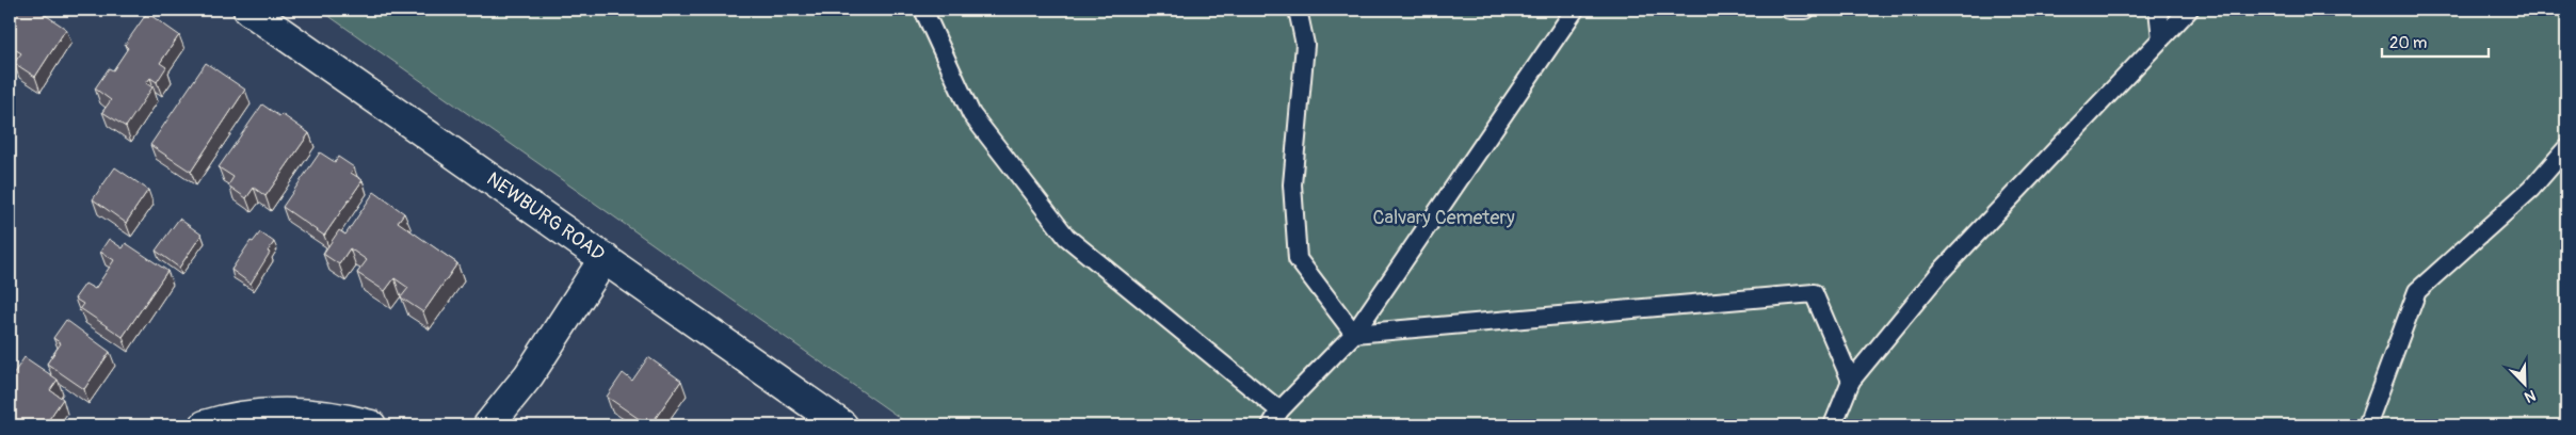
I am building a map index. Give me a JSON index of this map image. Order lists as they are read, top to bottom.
{
  "streets": {
    "main road": ["NEWBURG ROAD"]
  },
  "parks": ["Calvary Cemetery"],
  "scale_bar": "20 m",
  "north": "bottom right"
}
